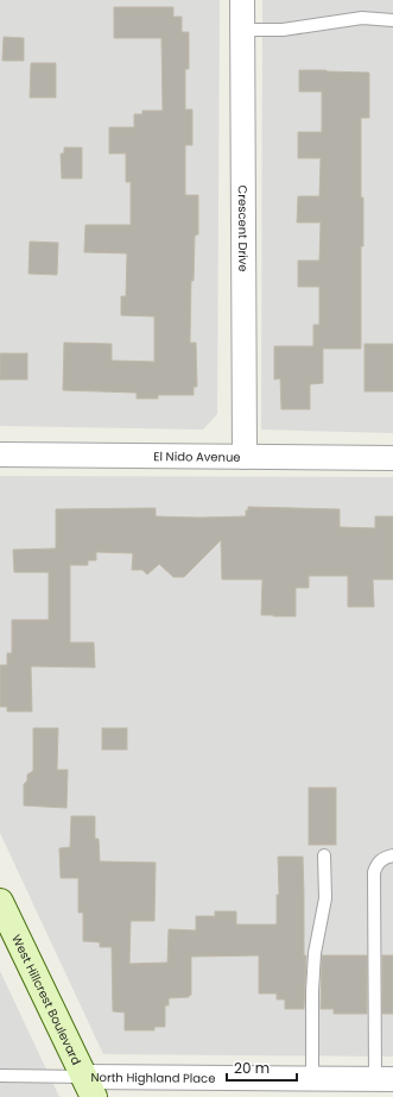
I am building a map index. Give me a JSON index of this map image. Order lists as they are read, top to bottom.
{
  "streets": {
    "street": [
      "Crescent Drive",
      "El Nido Avenue",
      "West Hillcrest Boulevard",
      "North Highland Place"
    ]
  },
  "crossings": [
    ["Crescent Drive", "El Nido Avenue"],
    ["West Hillcrest Boulevard", "North Highland Place"]
  ],
  "scale_bar": "20 m"
}
